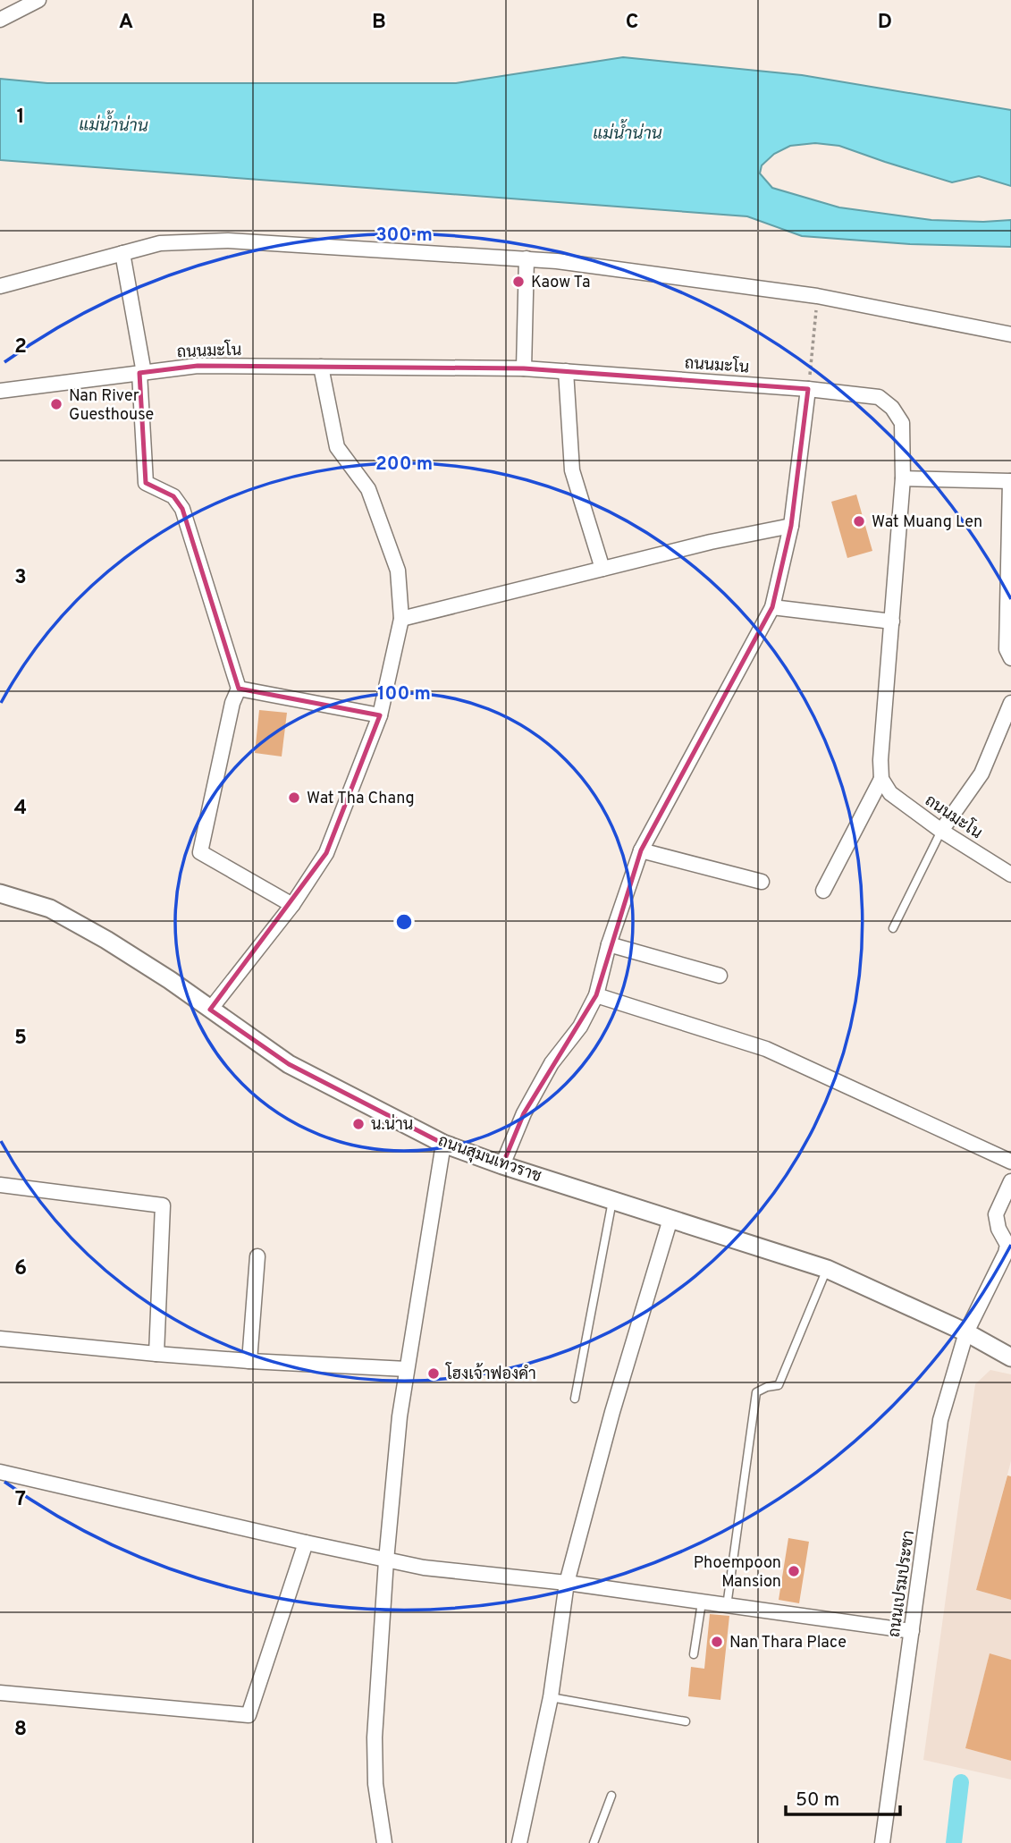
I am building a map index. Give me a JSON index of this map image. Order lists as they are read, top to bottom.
{
  "streets": {
    "street": ["ถนนมะโน", "ถนนสุมนเทวราช", "ถนนเปรมประชา"]
  },
  "crossings": [
    ["ถนนสุมนเทวราช", "ถนนเปรมประชา"]
  ],
  "water": ["แม่น้ำน่าน"],
  "places": [
    "Kaow Ta",
    "Nan River Guesthouse",
    "Wat Muang Len",
    "Wat Tha Chang",
    "น.น่าน",
    "โฮงเจ้าฟองคำ",
    "Phoempoon Mansion",
    "Nan Thara Place"
  ],
  "scale_bar": "50 m",
  "grid": {
    "columns": [
      "A",
      "B",
      "C",
      "D"
    ],
    "rows": [
      "1",
      "2",
      "3",
      "4",
      "5",
      "6",
      "7",
      "8"
    ]
  },
  "rings": ["300 m", "200 m", "100 m"]
}
